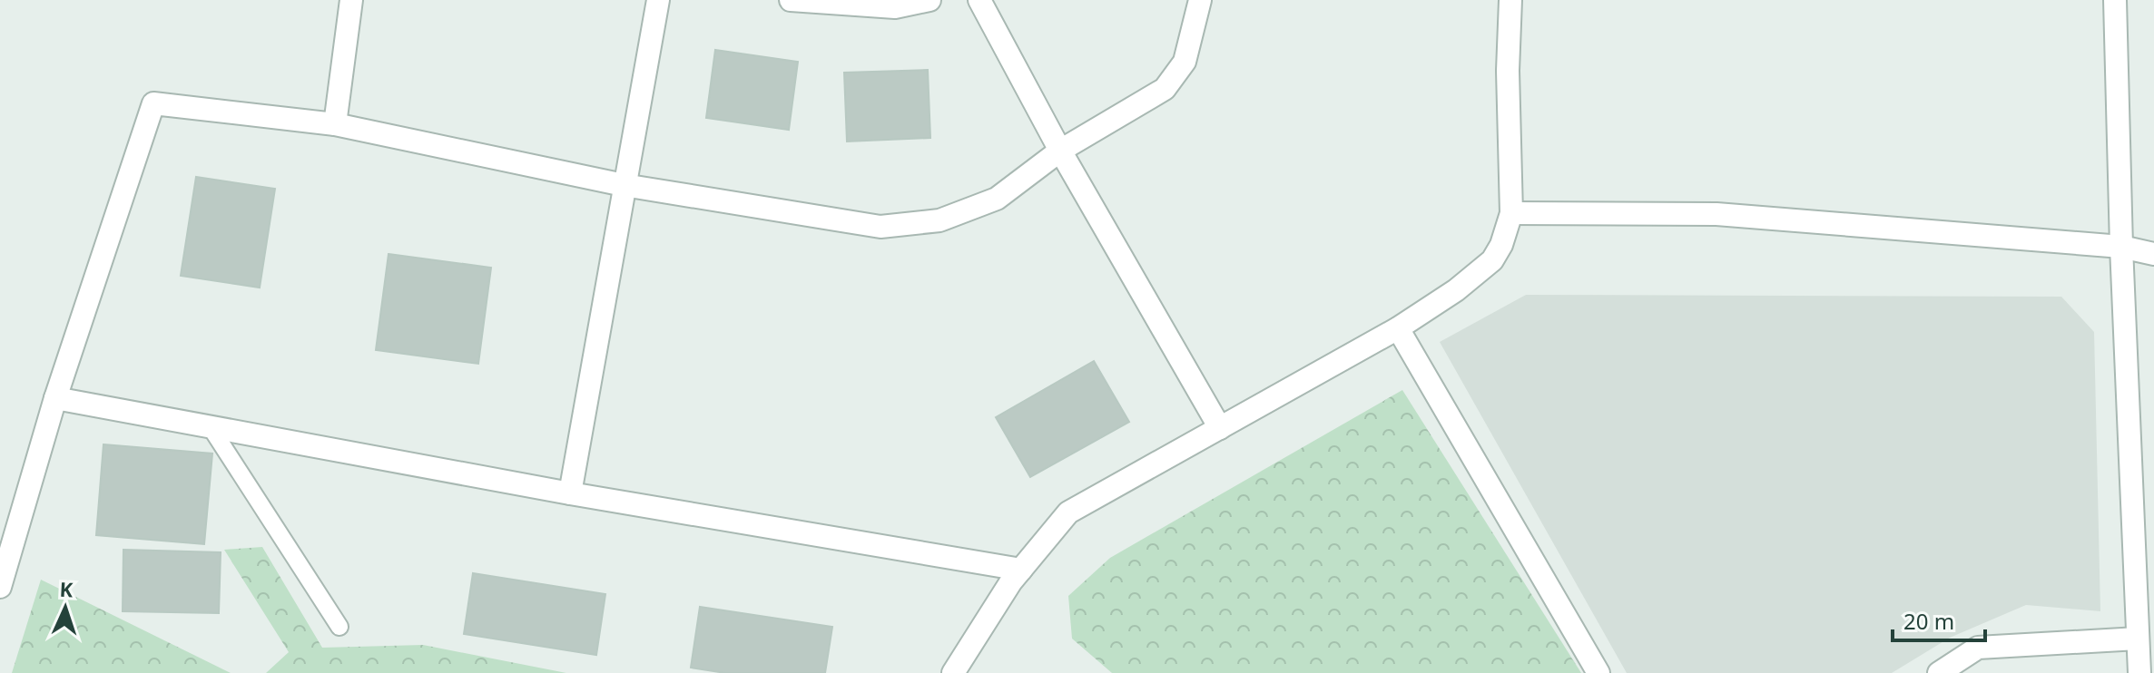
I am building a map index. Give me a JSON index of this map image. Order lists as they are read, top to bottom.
{
  "scale_bar": "20 m",
  "north": "top"
}
